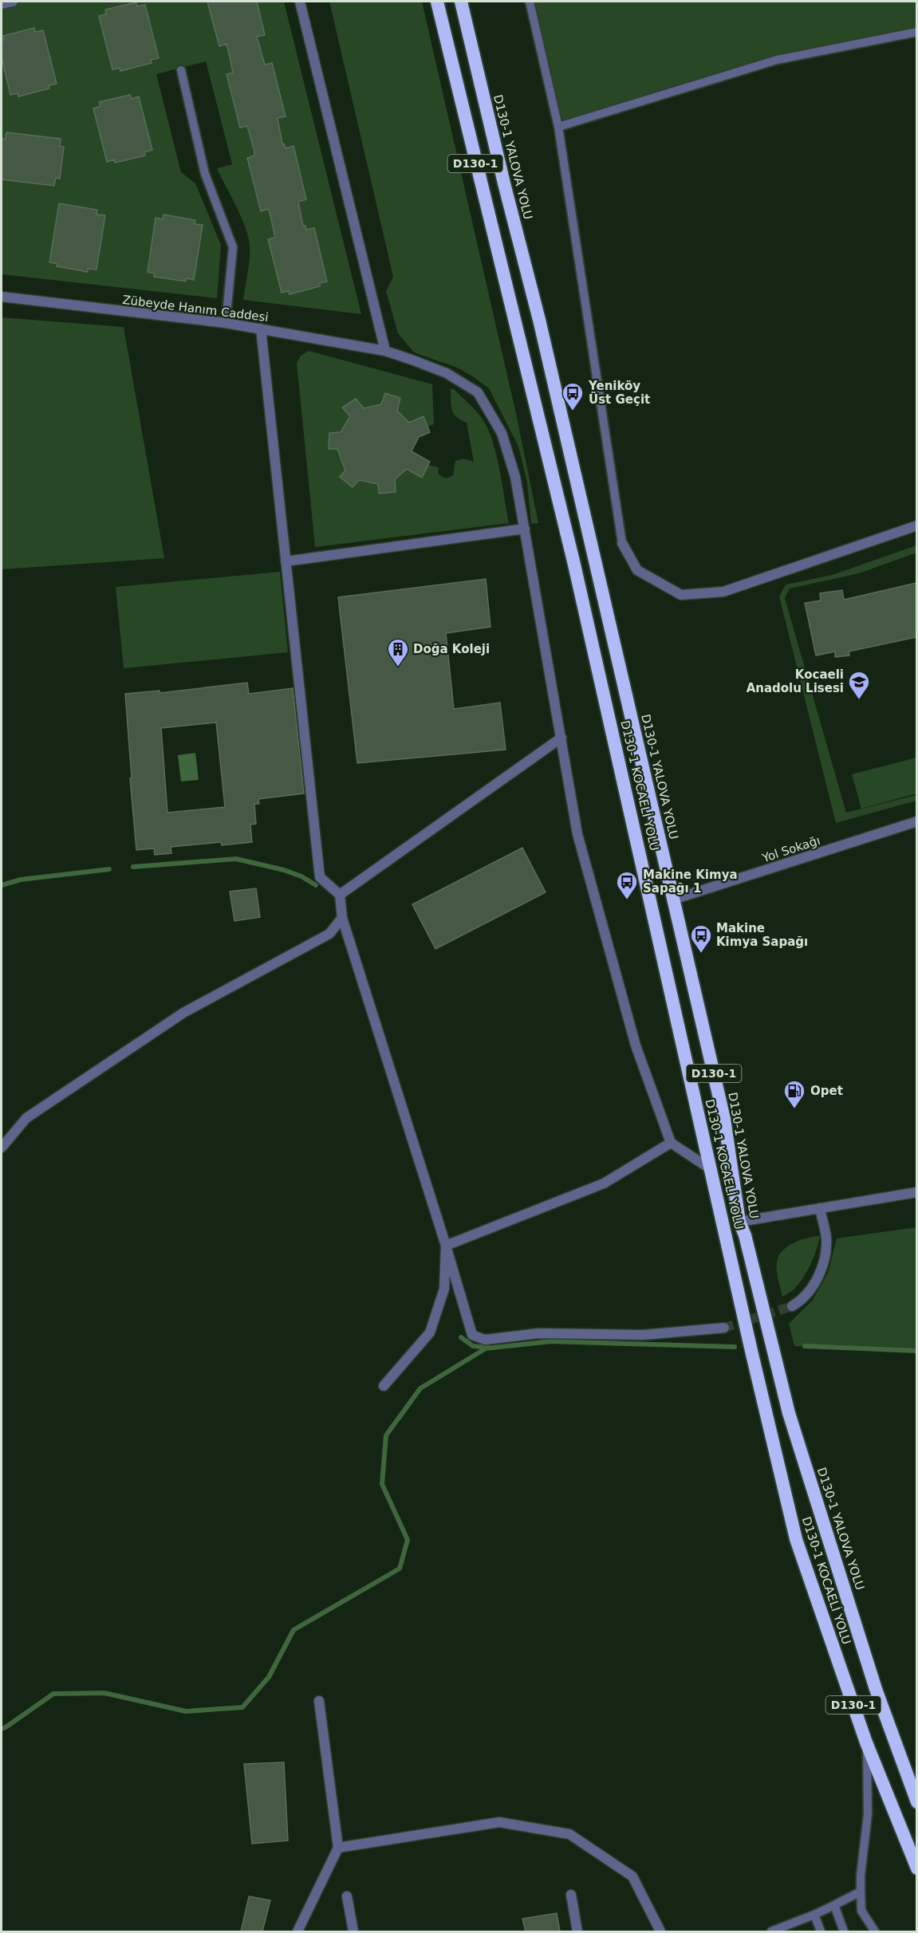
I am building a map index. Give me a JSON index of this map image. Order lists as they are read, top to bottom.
{
  "streets": {
    "highway": ["D130-1 YALOVA YOLU", "D130-1", "D130-1 KOCAELİ YOLU"],
    "street": ["Zübeyde Hanım Caddesi", "Yol Sokağı"]
  },
  "crossings": [
    ["D130-1 YALOVA YOLU", "Yol Sokağı"]
  ],
  "places": {
    "bus stop": ["Yeniköy Üst Geçit", "Makine Kimya Sapağı 1", "Makine Kimya Sapağı"],
    "building": ["Doğa Koleji"],
    "school or university": ["Kocaeli Anadolu Lisesi"],
    "fuel station": ["Opet"]
  }
}
